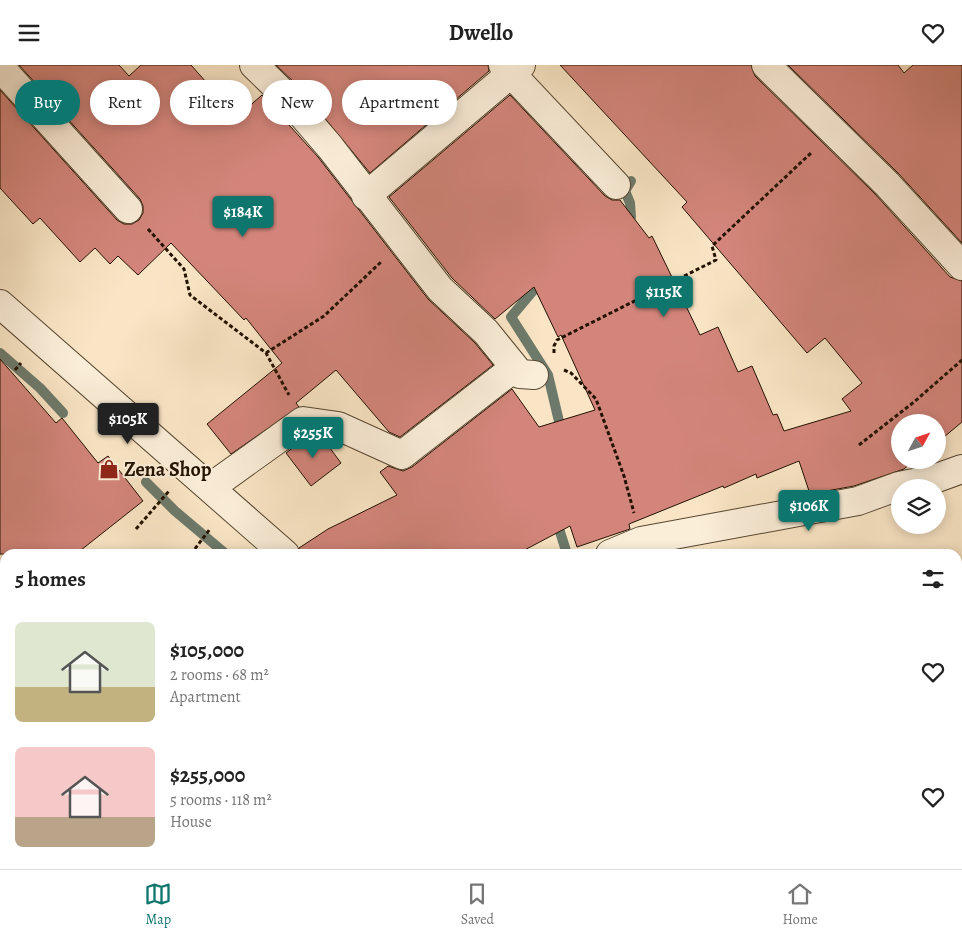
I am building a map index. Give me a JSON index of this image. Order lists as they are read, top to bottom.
{
  "places": {
    "shop": ["Zena Shop"]
  },
  "north": "top right",
  "page": {
    "header": "Dwello",
    "chip": [
      "Buy",
      "Rent",
      "Filters",
      "New",
      "Apartment"
    ],
    "price": [
      "$184K",
      "$115K",
      "$105K",
      "$255K",
      "$106K"
    ],
    "heading": "5 homes",
    "list": [
      {
        "name": "$105,000",
        "note": "2 rooms · 68 m² · Apartment"
      },
      {
        "name": "$255,000",
        "note": "5 rooms · 118 m² · House"
      }
    ],
    "tabs": ["Map", "Saved", "Home"]
  }
}
